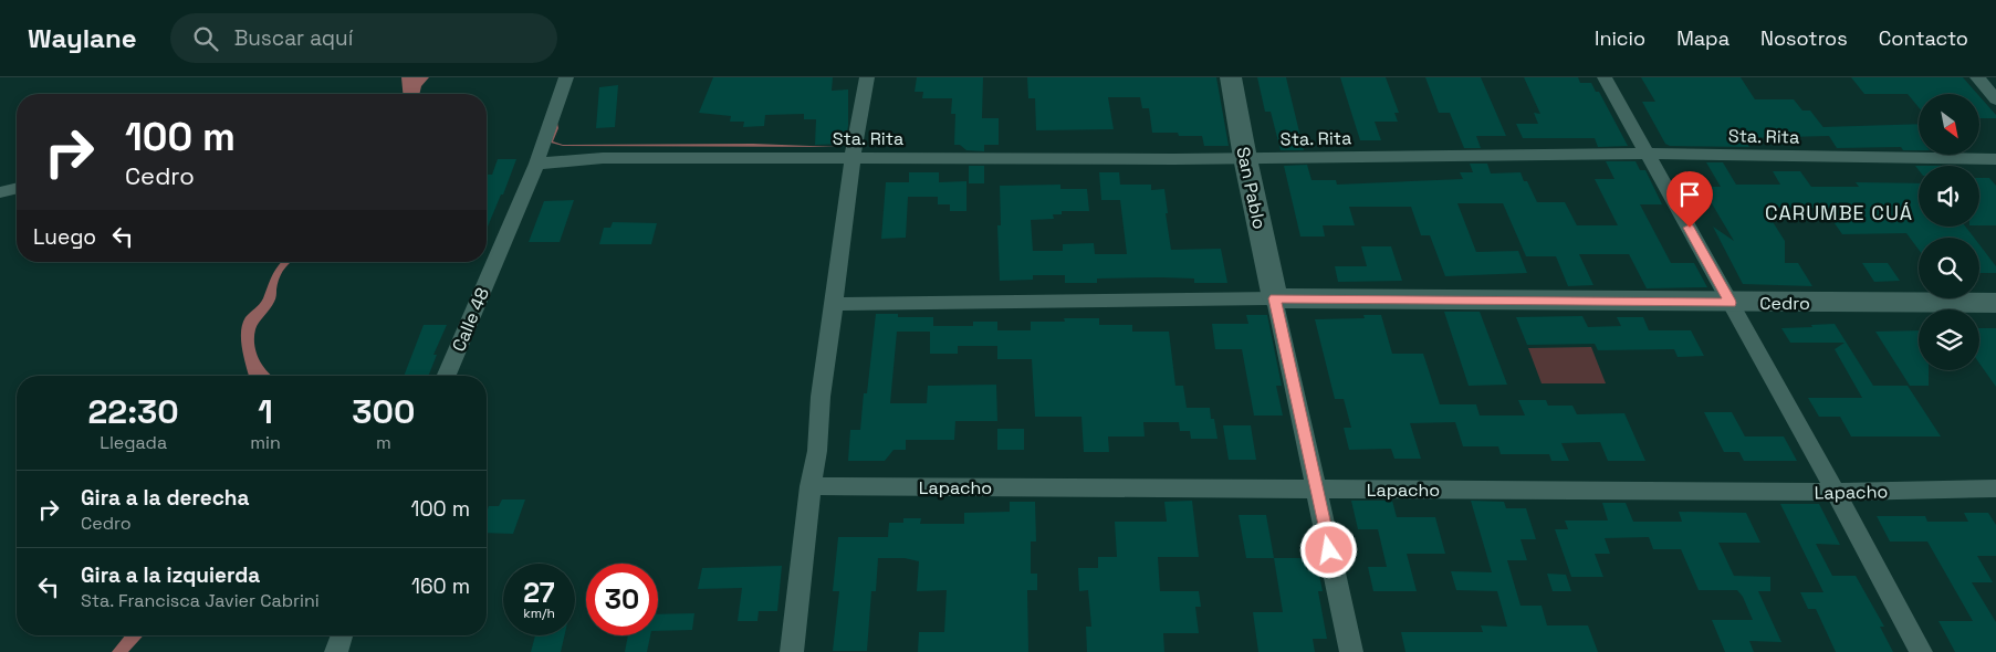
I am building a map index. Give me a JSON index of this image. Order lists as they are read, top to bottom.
{
  "streets": {
    "street": [
      "Sta. Rita",
      "San Pablo",
      "Cedro",
      "Calle 48",
      "Lapacho"
    ]
  },
  "crossings": [
    ["Sta. Rita", "San Pablo"],
    ["Sta. Rita", "Calle 48"],
    ["San Pablo", "Cedro"]
  ],
  "districts": ["CARUMBE CUÁ"],
  "north": "bottom right",
  "page": {
    "header": "Waylane",
    "search": "Buscar aquí",
    "nav": [
      "Inicio",
      "Mapa",
      "Nosotros",
      "Contacto"
    ],
    "turn": ["100 m", "Cedro"],
    "then": "Luego",
    "eta": [
      "22:30",
      "Llegada",
      "1",
      "min",
      "300",
      "m"
    ],
    "list": [
      {
        "name": "Gira a la derecha",
        "note": "Cedro",
        "value": "100 m"
      },
      {
        "name": "Gira a la izquierda",
        "note": "Sta. Francisca Javier Cabrini",
        "value": "160 m"
      }
    ],
    "speed": "27 km/h",
    "limit": "30"
  }
}
